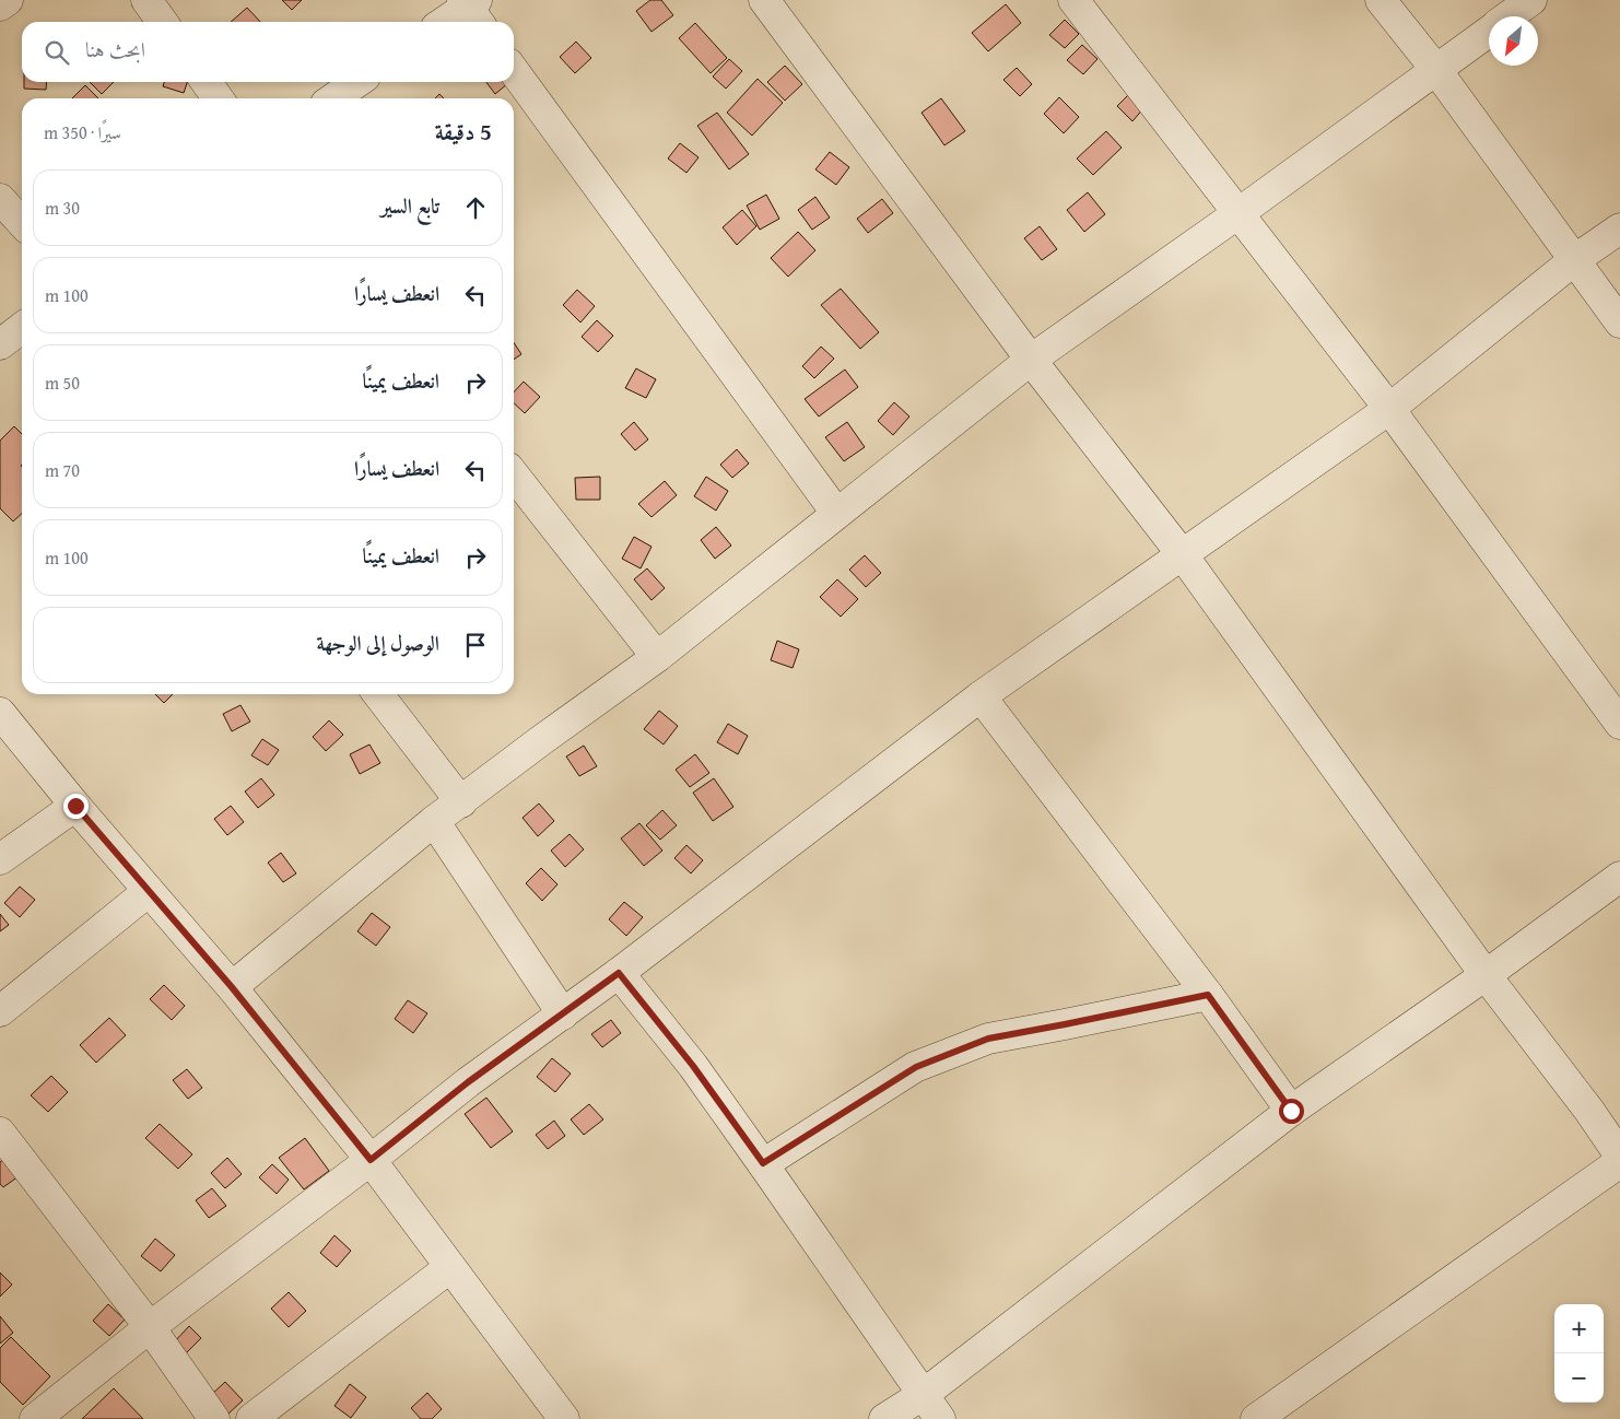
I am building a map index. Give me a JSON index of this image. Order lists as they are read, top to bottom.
{
  "north": "bottom left",
  "page": {
    "search": "ابحث هنا",
    "heading": ["5 دقيقة", "سيرًا · 350 m"],
    "list": [
      ["تابع السير", "30 m"],
      ["انعطف يسارًا", "100 m"],
      ["انعطف يمينًا", "50 m"],
      ["انعطف يسارًا", "70 m"],
      ["انعطف يمينًا", "100 m"],
      "الوصول إلى الوجهة"
    ],
    "map_buttons": ["+", "−"]
  }
}
